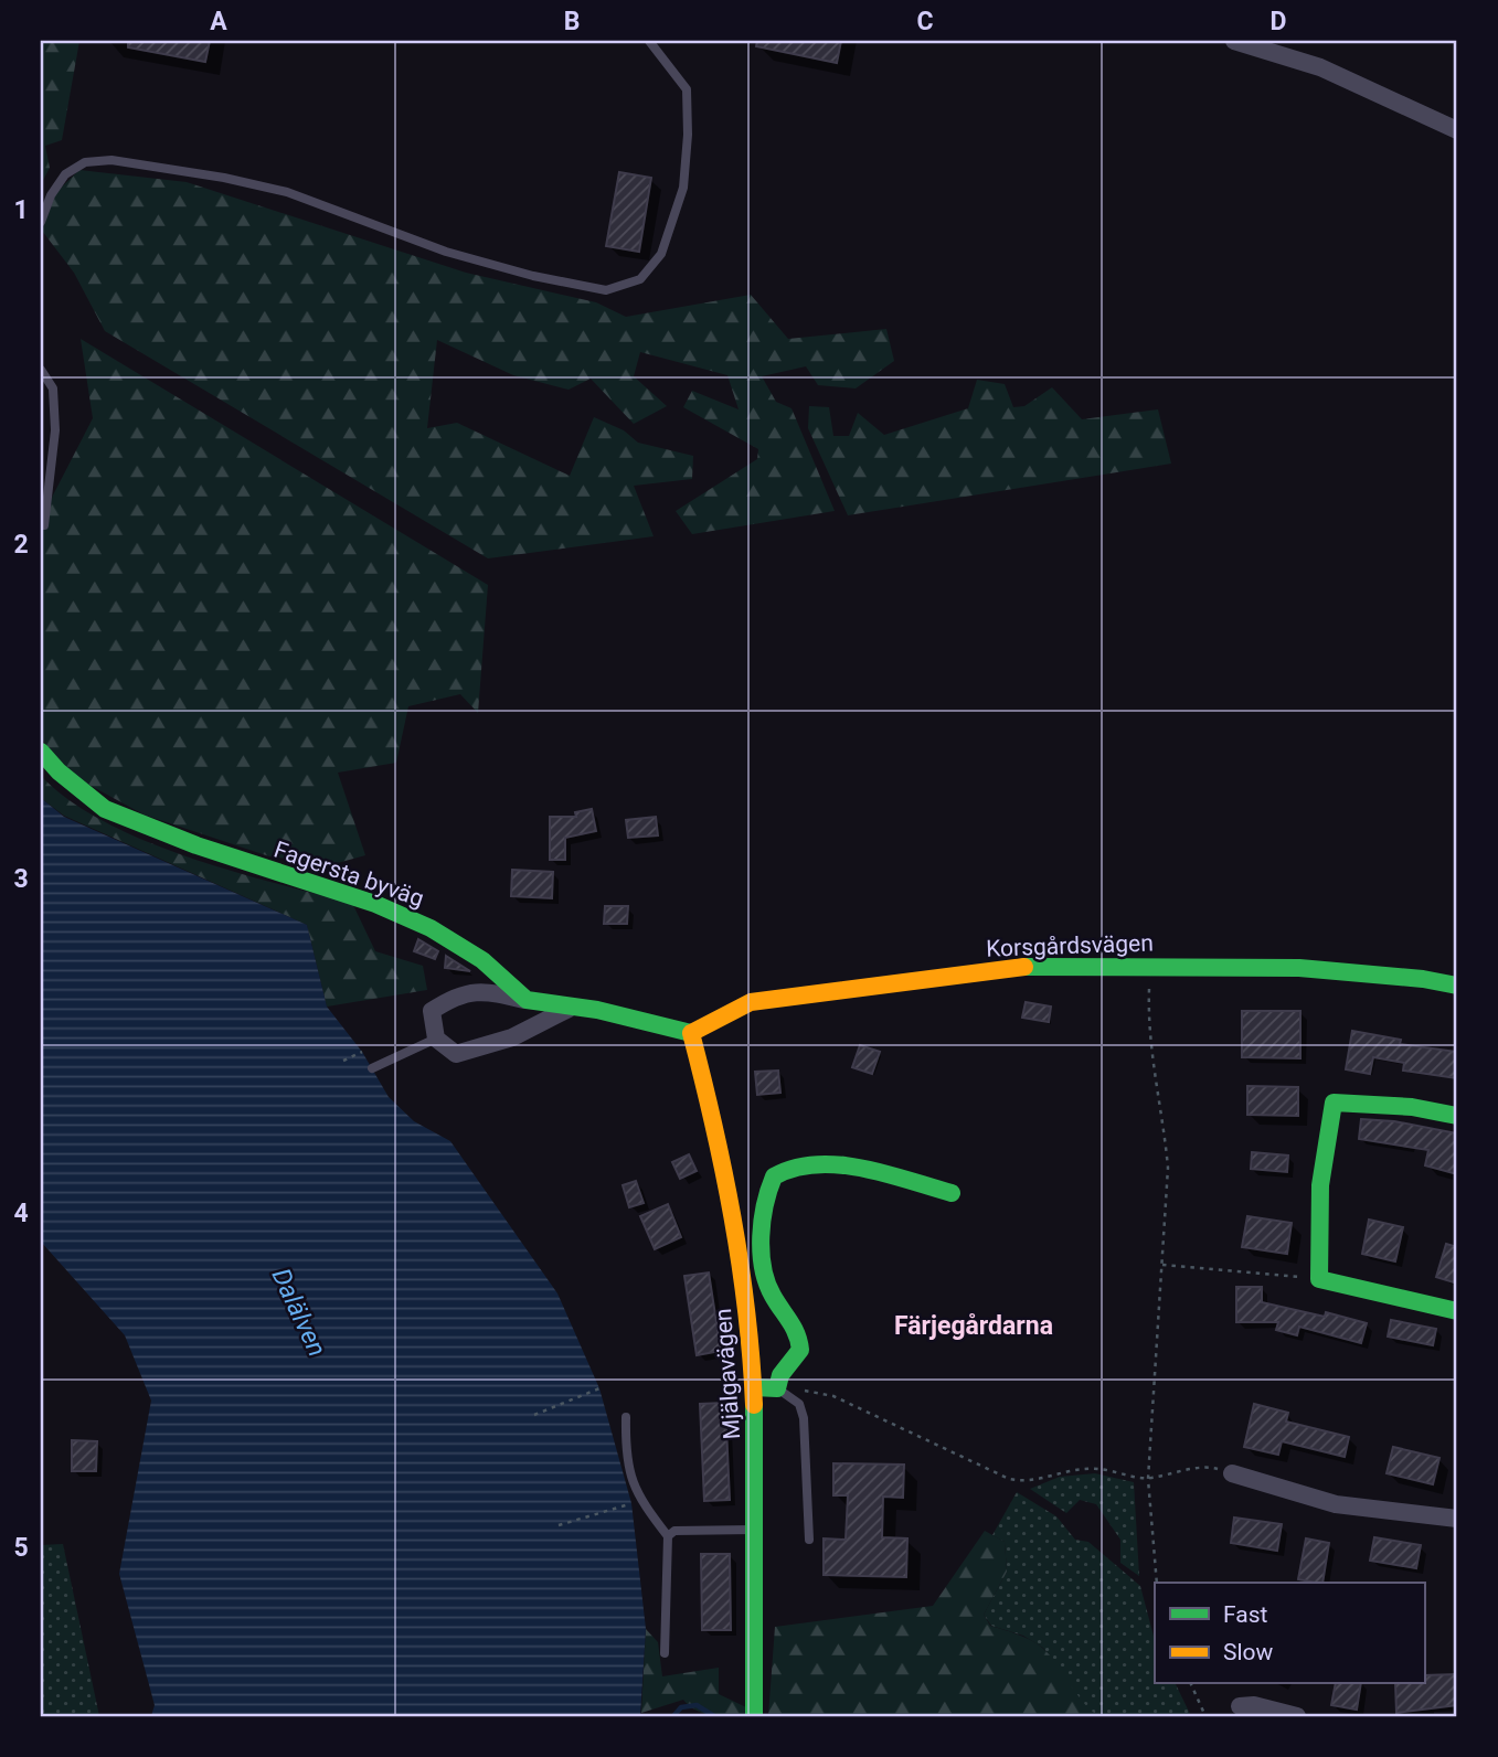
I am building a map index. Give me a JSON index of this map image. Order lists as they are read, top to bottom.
{
  "streets": {
    "street": ["Fagersta byväg", "Korsgårdsvägen", "Mjälgavägen"]
  },
  "crossings": [
    ["Korsgårdsvägen", "Mjälgavägen"]
  ],
  "districts": ["Färjegårdarna"],
  "water": ["Dalälven"],
  "legend": ["Fast", "Slow"],
  "grid": {
    "columns": [
      "A",
      "B",
      "C",
      "D"
    ],
    "rows": [
      "1",
      "2",
      "3",
      "4",
      "5"
    ]
  }
}
